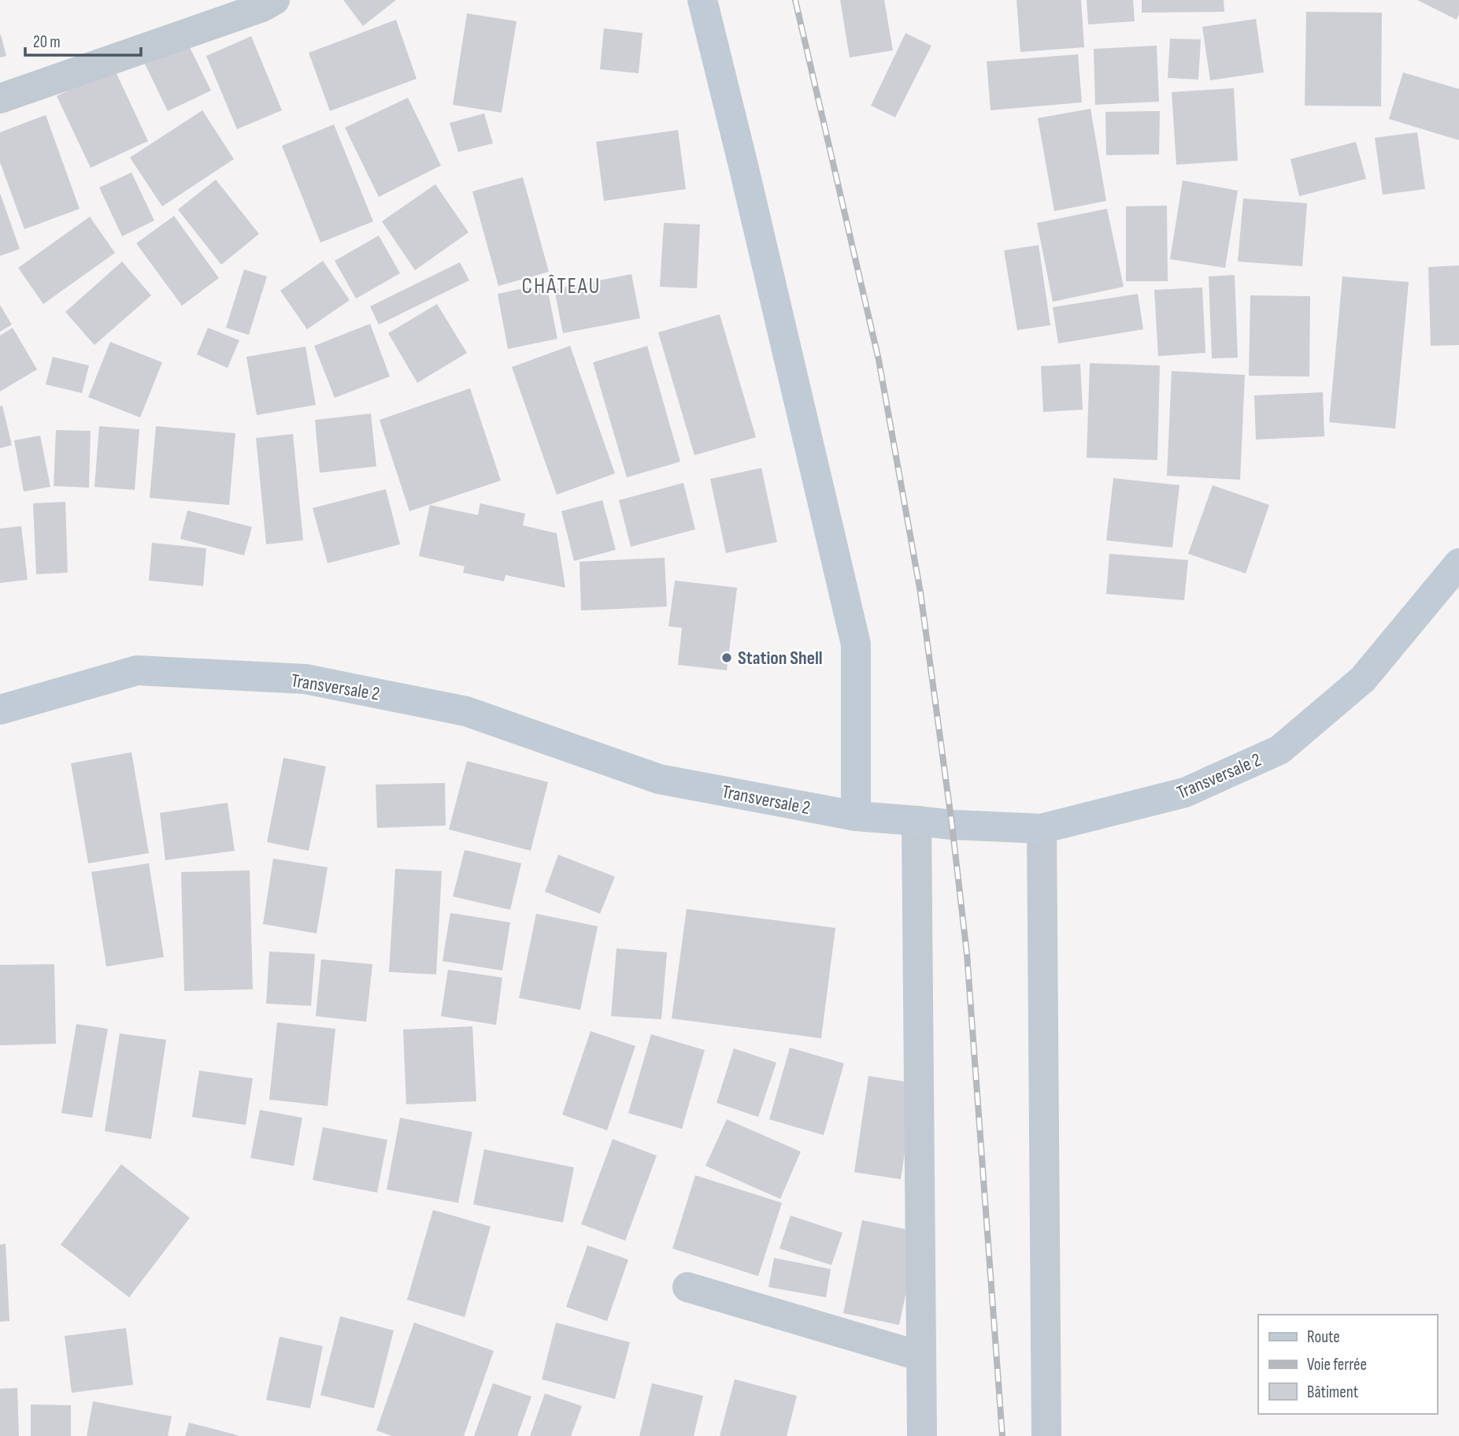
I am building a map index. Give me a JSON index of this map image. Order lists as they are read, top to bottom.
{
  "streets": {
    "main road": ["Transversale 2"]
  },
  "districts": ["CHÂTEAU"],
  "places": ["Station Shell"],
  "legend": ["Route", "Voie ferrée", "Bâtiment"],
  "scale_bar": "20 m"
}
